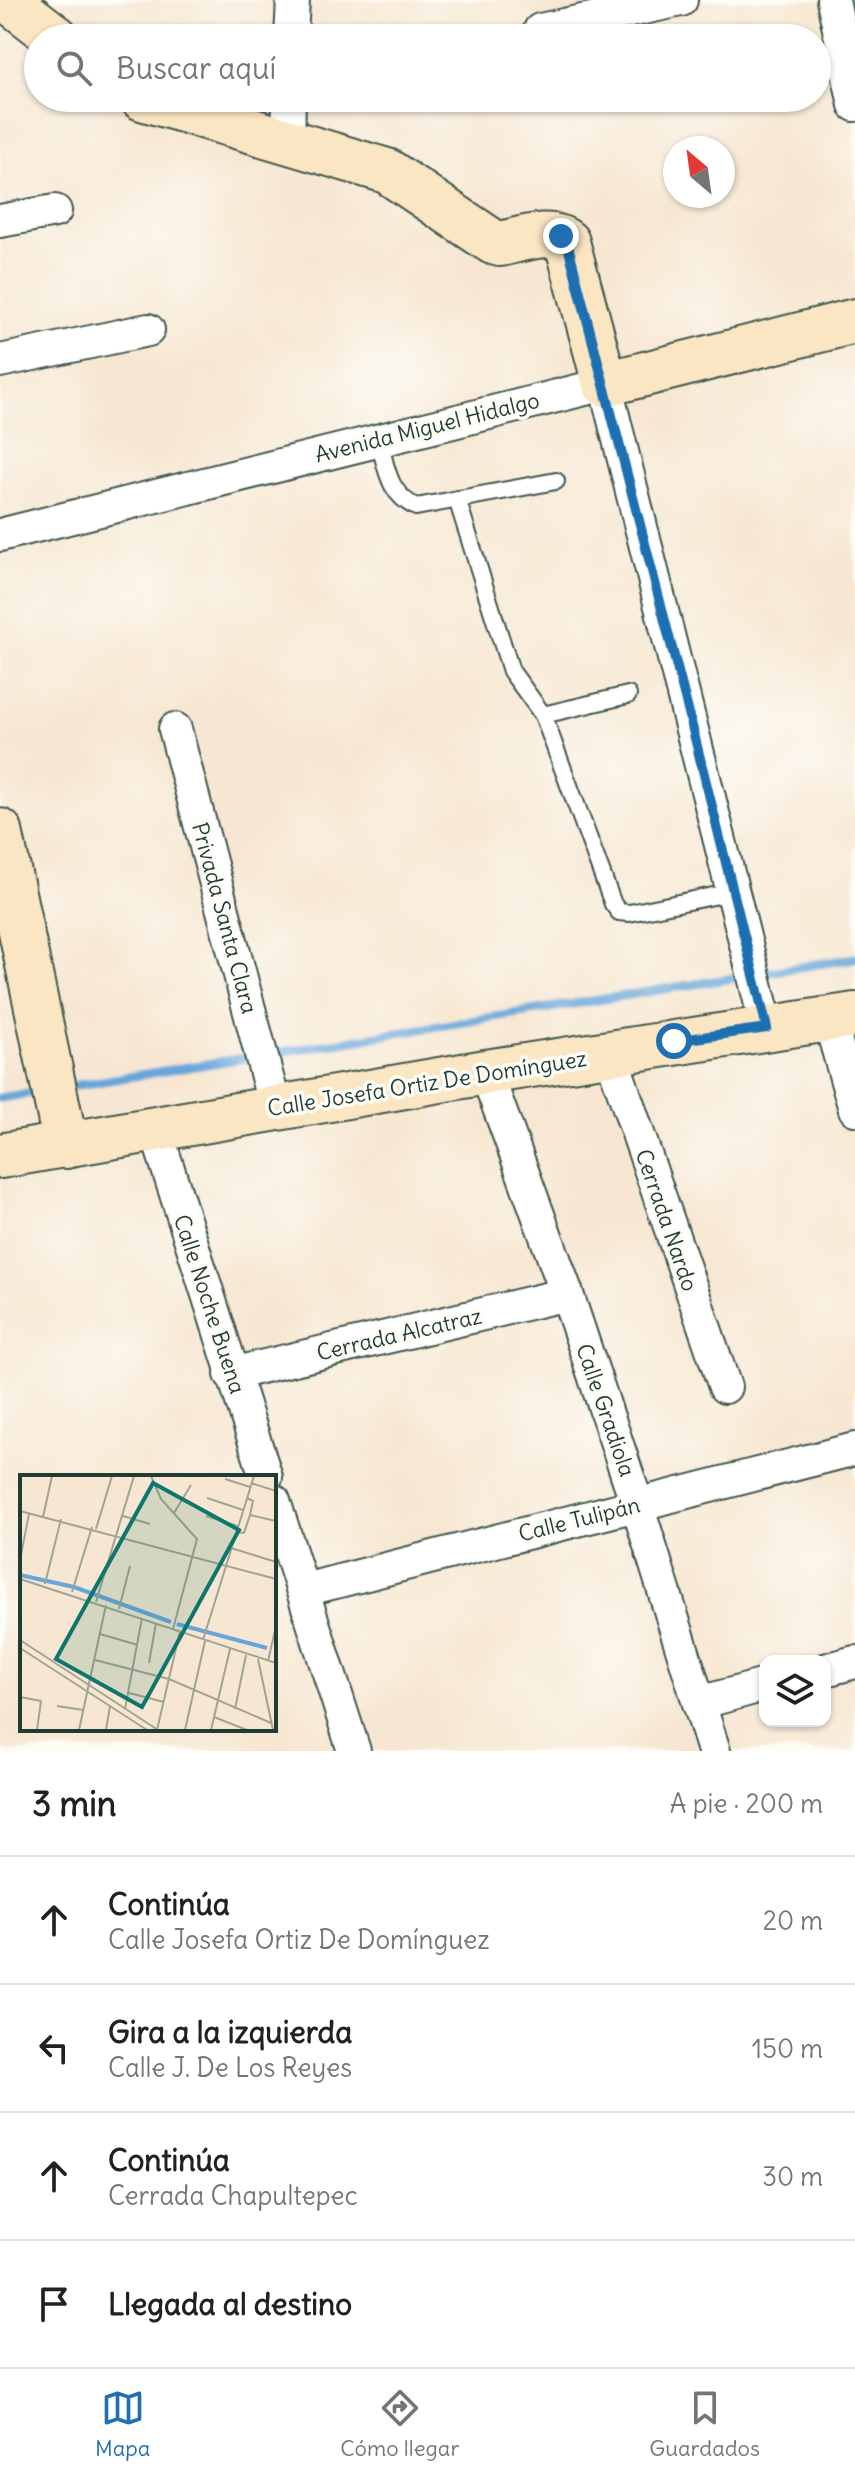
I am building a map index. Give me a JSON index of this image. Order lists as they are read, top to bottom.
{
  "streets": {
    "street": [
      "Avenida Miguel Hidalgo",
      "Privada Santa Clara",
      "Calle Josefa Ortiz De Domínguez",
      "Cerrada Nardo",
      "Calle Noche Buena",
      "Cerrada Alcatraz",
      "Calle Gradiola",
      "Calle Tulipán"
    ]
  },
  "crossings": [
    ["Privada Santa Clara", "Calle Josefa Ortiz De Domínguez"],
    ["Calle Josefa Ortiz De Domínguez", "Cerrada Nardo"],
    ["Calle Josefa Ortiz De Domínguez", "Calle Noche Buena"],
    ["Calle Josefa Ortiz De Domínguez", "Calle Gradiola"],
    ["Calle Noche Buena", "Cerrada Alcatraz"],
    ["Cerrada Alcatraz", "Calle Gradiola"],
    ["Calle Gradiola", "Calle Tulipán"]
  ],
  "north": "top left",
  "page": {
    "search": "Buscar aquí",
    "heading": ["3 min", "A pie · 200 m"],
    "list": [
      ["Continúa", "Calle Josefa Ortiz De Domínguez", "20 m"],
      ["Gira a la izquierda", "Calle J. De Los Reyes", "150 m"],
      ["Continúa", "Cerrada Chapultepec", "30 m"],
      "Llegada al destino"
    ],
    "nav": ["Mapa", "Cómo llegar", "Guardados"]
  }
}
